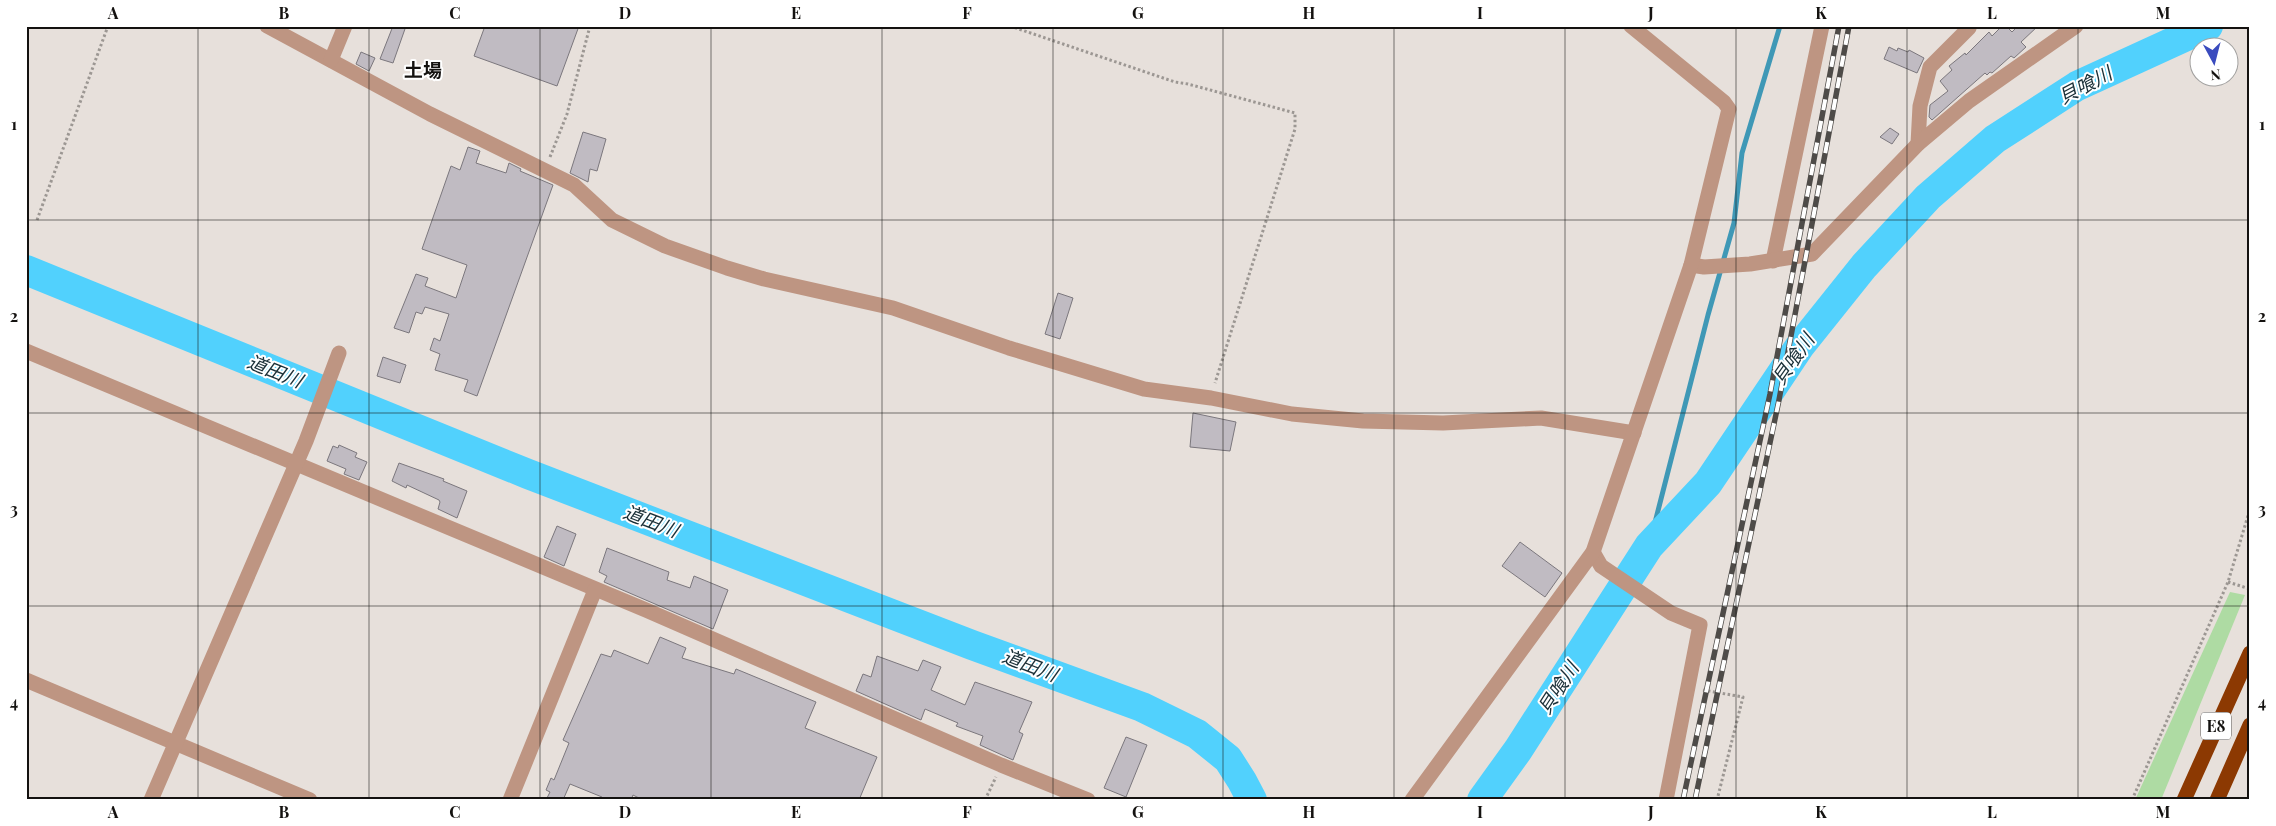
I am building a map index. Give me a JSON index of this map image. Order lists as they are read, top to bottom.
{
  "streets": {
    "highway": ["E8"]
  },
  "districts": ["土場"],
  "water": ["貝喰川", "道田川"],
  "north": "bottom",
  "grid": {
    "columns": [
      "A",
      "B",
      "C",
      "D",
      "E",
      "F",
      "G",
      "H",
      "I",
      "J",
      "K",
      "L",
      "M"
    ],
    "rows": [
      "1",
      "2",
      "3",
      "4"
    ]
  }
}
